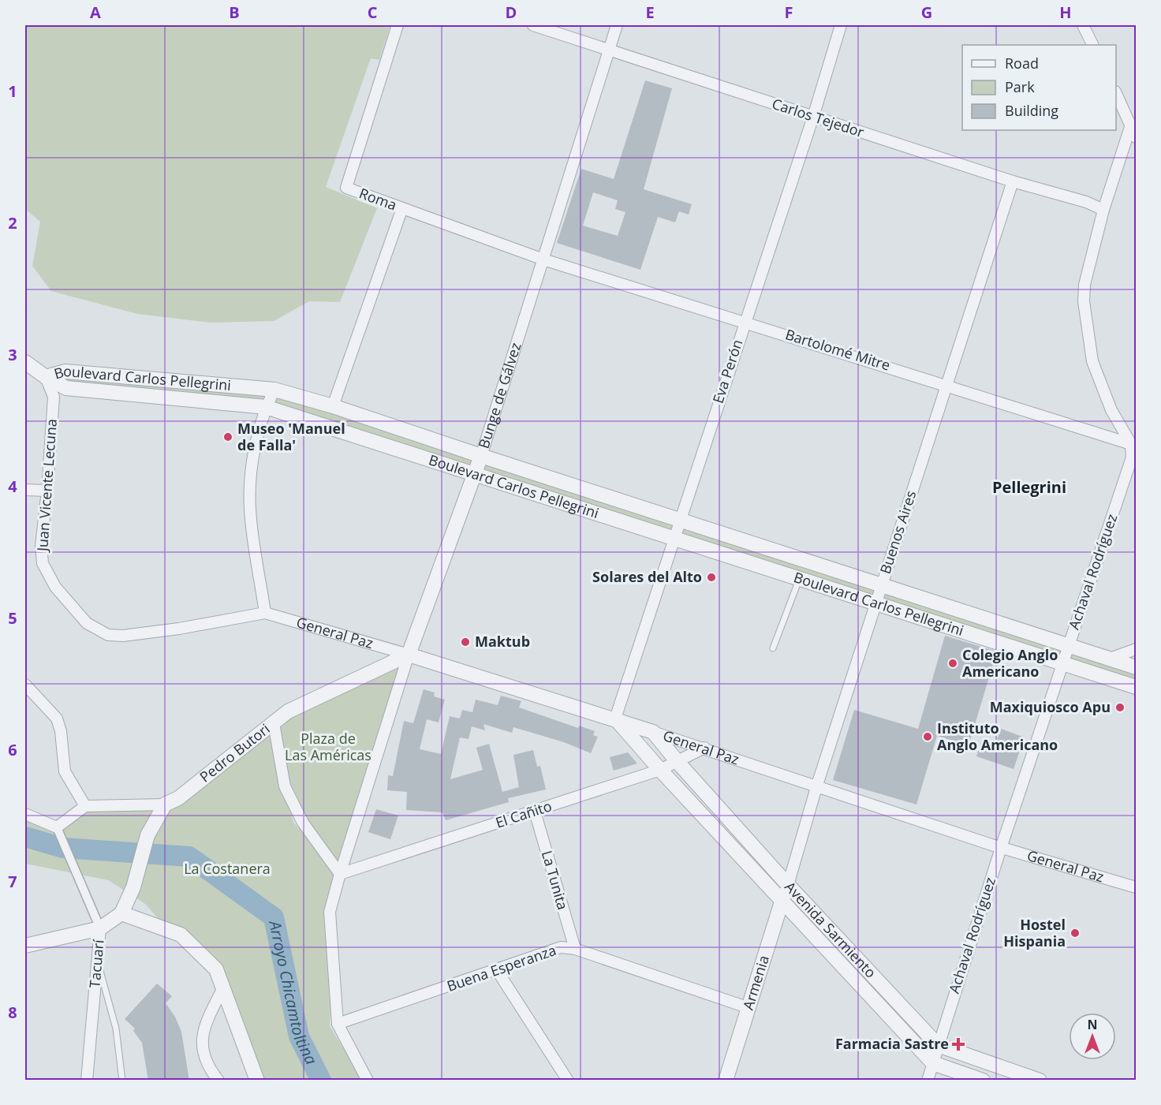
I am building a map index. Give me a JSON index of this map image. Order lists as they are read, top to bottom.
{
  "streets": {
    "street": [
      "Carlos Tejedor",
      "Roma",
      "Bartolomé Mitre",
      "Eva Perón",
      "Boulevard Carlos Pellegrini",
      "Bunge de Gálvez",
      "Juan Vicente Lecuna",
      "Buenos Aires",
      "Achaval Rodríguez",
      "General Paz",
      "Pedro Butori",
      "El Cañito",
      "La Tunita",
      "Avenida Sarmiento",
      "Tacuarí",
      "Buena Esperanza",
      "Armenia"
    ]
  },
  "crossings": [
    ["Carlos Tejedor", "Eva Perón"],
    ["Carlos Tejedor", "Bunge de Gálvez"],
    ["Carlos Tejedor", "Buenos Aires"],
    ["Roma", "Bartolomé Mitre"],
    ["Roma", "Bunge de Gálvez"],
    ["Bartolomé Mitre", "Eva Perón"],
    ["Bartolomé Mitre", "Bunge de Gálvez"],
    ["Bartolomé Mitre", "Buenos Aires"],
    ["Bartolomé Mitre", "Achaval Rodríguez"],
    ["Eva Perón", "Boulevard Carlos Pellegrini"],
    ["Eva Perón", "General Paz"],
    ["Eva Perón", "Avenida Sarmiento"],
    ["Boulevard Carlos Pellegrini", "Bunge de Gálvez"],
    ["Boulevard Carlos Pellegrini", "Juan Vicente Lecuna"],
    ["Boulevard Carlos Pellegrini", "Buenos Aires"],
    ["Boulevard Carlos Pellegrini", "Achaval Rodríguez"],
    ["Bunge de Gálvez", "General Paz"],
    ["Bunge de Gálvez", "Pedro Butori"],
    ["Bunge de Gálvez", "El Cañito"],
    ["Bunge de Gálvez", "Buena Esperanza"],
    ["Juan Vicente Lecuna", "General Paz"],
    ["Buenos Aires", "General Paz"],
    ["Buenos Aires", "Avenida Sarmiento"],
    ["Buenos Aires", "Armenia"],
    ["Achaval Rodríguez", "General Paz"],
    ["Achaval Rodríguez", "Avenida Sarmiento"],
    ["General Paz", "Pedro Butori"],
    ["General Paz", "El Cañito"],
    ["General Paz", "Avenida Sarmiento"],
    ["El Cañito", "La Tunita"],
    ["El Cañito", "Avenida Sarmiento"],
    ["La Tunita", "Buena Esperanza"],
    ["Avenida Sarmiento", "Armenia"],
    ["Buena Esperanza", "Armenia"]
  ],
  "districts": ["Pellegrini"],
  "water": ["Arroyo Chicamtoltina"],
  "parks": ["Plaza de Las Américas", "La Costanera"],
  "places": {
    "other": [
      "Museo 'Manuel de Falla'",
      "Solares del Alto",
      "Maktub",
      "Colegio Anglo Americano",
      "Maxiquiosco Apu",
      "Instituto Anglo Americano",
      "Hostel Hispania"
    ],
    "health": ["Farmacia Sastre"]
  },
  "legend": ["Road", "Park", "Building"],
  "north": "top",
  "grid": {
    "columns": [
      "A",
      "B",
      "C",
      "D",
      "E",
      "F",
      "G",
      "H"
    ],
    "rows": [
      "1",
      "2",
      "3",
      "4",
      "5",
      "6",
      "7",
      "8"
    ]
  }
}
